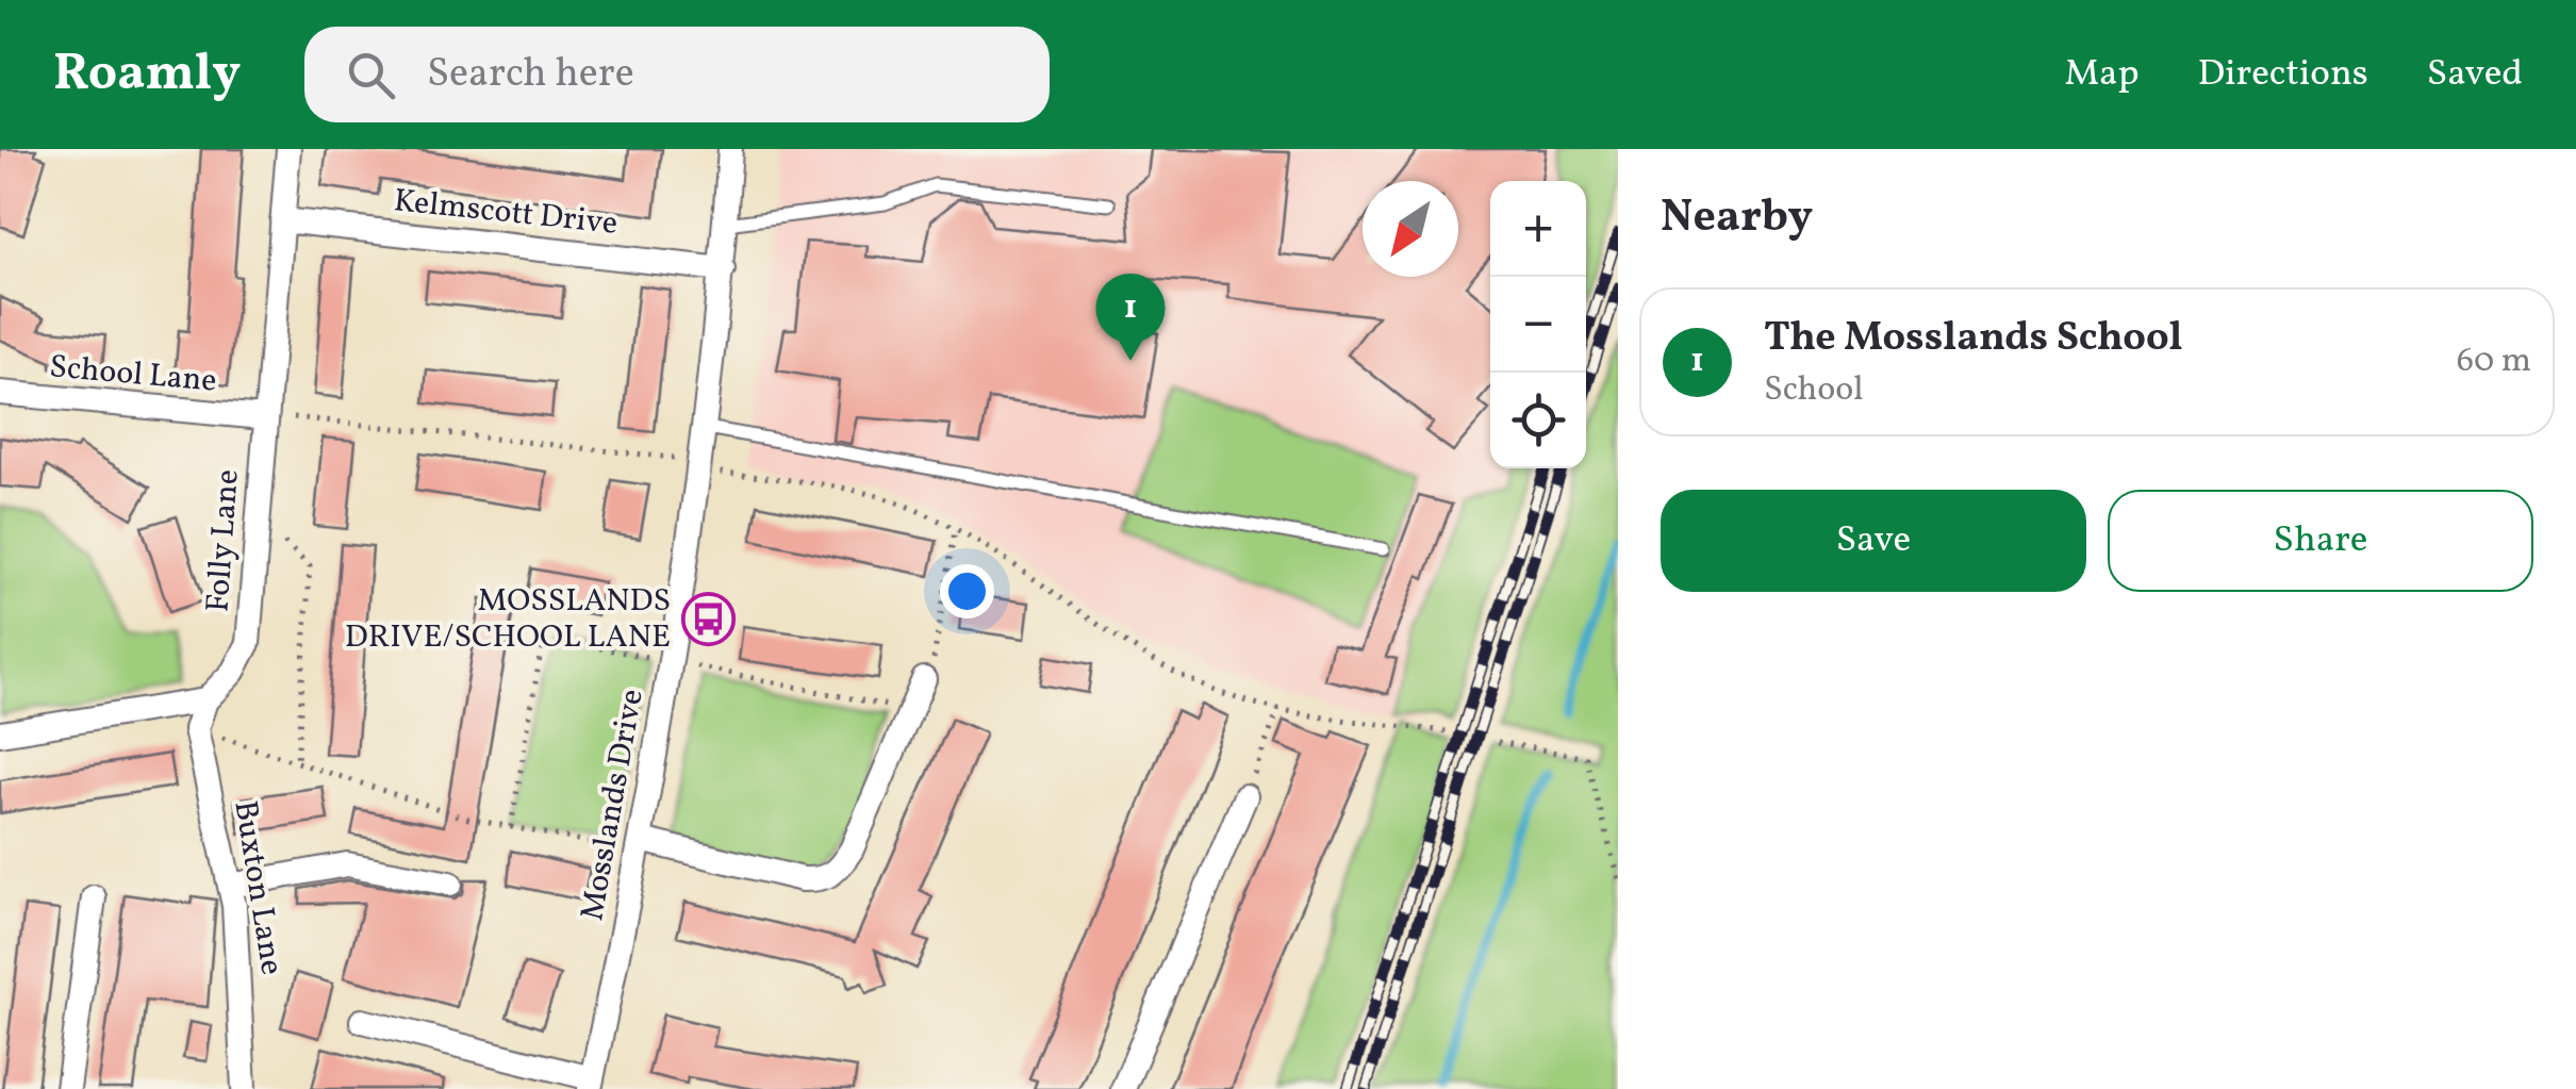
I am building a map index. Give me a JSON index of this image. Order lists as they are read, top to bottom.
{
  "streets": {
    "street": [
      "Kelmscott Drive",
      "School Lane",
      "Folly Lane",
      "Mosslands Drive",
      "Buxton Lane"
    ]
  },
  "crossings": [
    ["Kelmscott Drive", "Folly Lane"],
    ["Kelmscott Drive", "Mosslands Drive"],
    ["School Lane", "Folly Lane"]
  ],
  "places": {
    "bus stop": ["MOSSLANDS DRIVE/SCHOOL LANE"]
  },
  "north": "bottom left",
  "page": {
    "header": "Roamly",
    "search": "Search here",
    "nav": ["Map", "Directions", "Saved"],
    "heading": "Nearby",
    "map_buttons": ["+", "−"],
    "pins": "1",
    "list": [
      {
        "mark": "1",
        "name": "The Mosslands School",
        "note": "School",
        "value": "60 m"
      }
    ],
    "buttons": ["Save", "Share"]
  }
}
